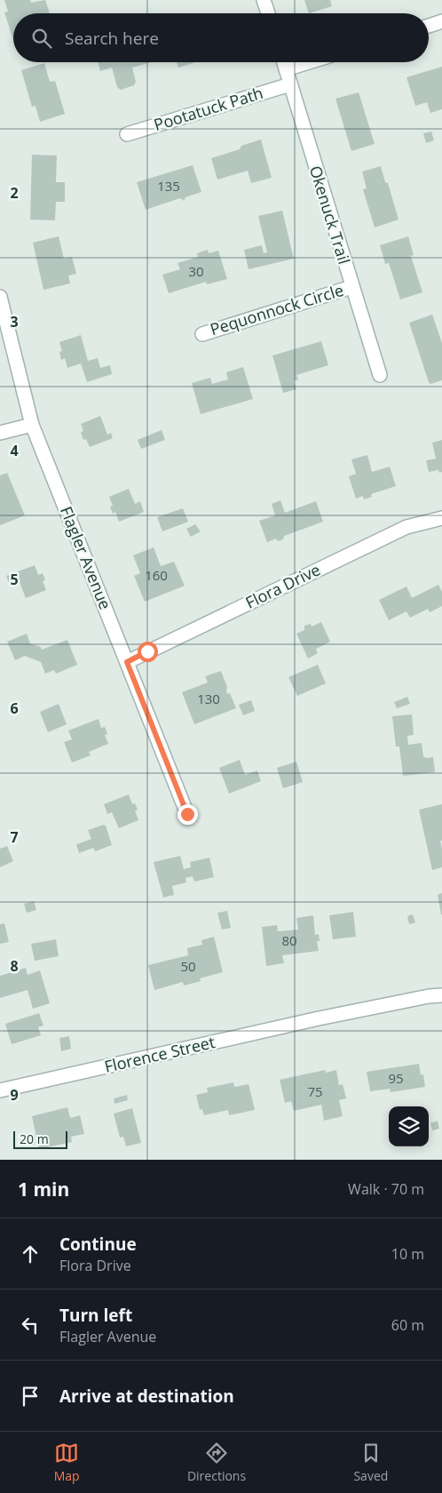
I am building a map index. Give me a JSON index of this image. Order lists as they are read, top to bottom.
{
  "streets": {
    "street": [
      "Pootatuck Path",
      "Okenuck Trail",
      "Pequonnock Circle",
      "Flagler Avenue",
      "Flora Drive",
      "Florence Street"
    ]
  },
  "crossings": [
    ["Pootatuck Path", "Okenuck Trail"],
    ["Okenuck Trail", "Pequonnock Circle"],
    ["Flagler Avenue", "Flora Drive"]
  ],
  "house_numbers": [
    "135",
    "30",
    "160",
    "130",
    "80",
    "50",
    "95",
    "75"
  ],
  "scale_bar": "20 m",
  "page": {
    "search": "Search here",
    "scale": "20 m",
    "heading": ["1 min", "Walk · 70 m"],
    "list": [
      ["Continue", "Flora Drive", "10 m"],
      ["Turn left", "Flagler Avenue", "60 m"],
      "Arrive at destination"
    ],
    "nav": ["Map", "Directions", "Saved"]
  },
  "grid": {
    "rows": [
      "2",
      "3",
      "4",
      "5",
      "6",
      "7",
      "8",
      "9"
    ]
  }
}
